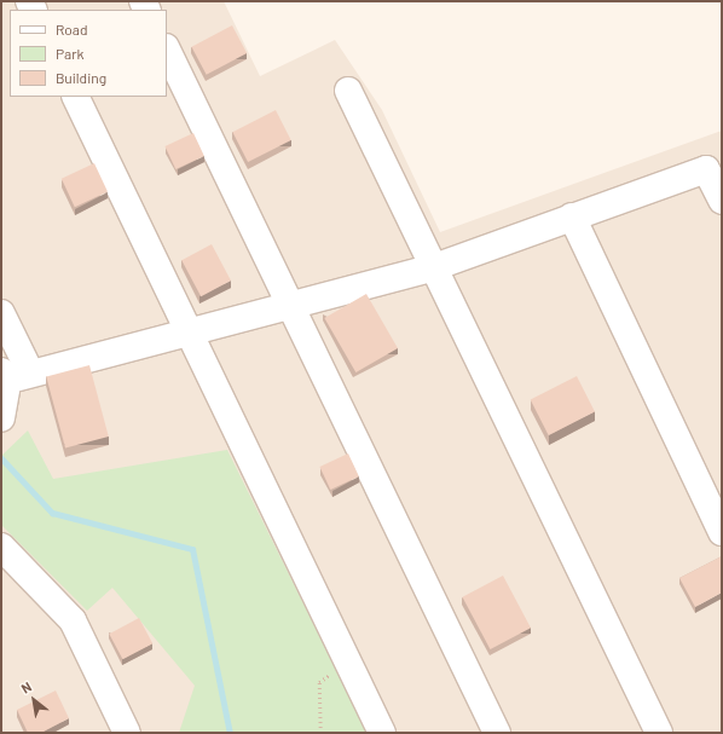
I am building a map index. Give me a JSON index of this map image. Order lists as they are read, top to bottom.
{
  "legend": ["Road", "Park", "Building"],
  "north": "top left"
}
